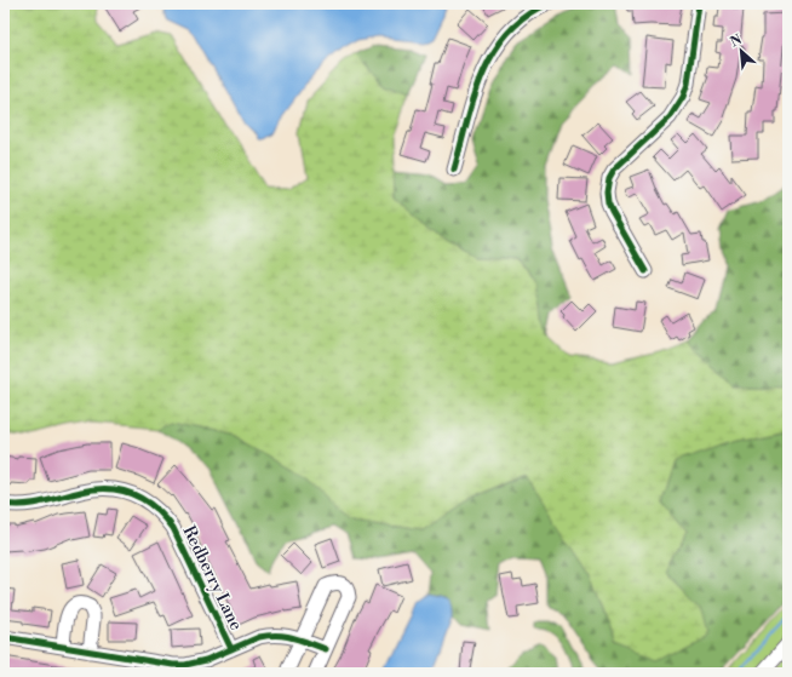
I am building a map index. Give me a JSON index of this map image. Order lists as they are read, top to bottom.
{
  "streets": {
    "street": ["Redberry Lane"]
  },
  "north": "top left"
}
